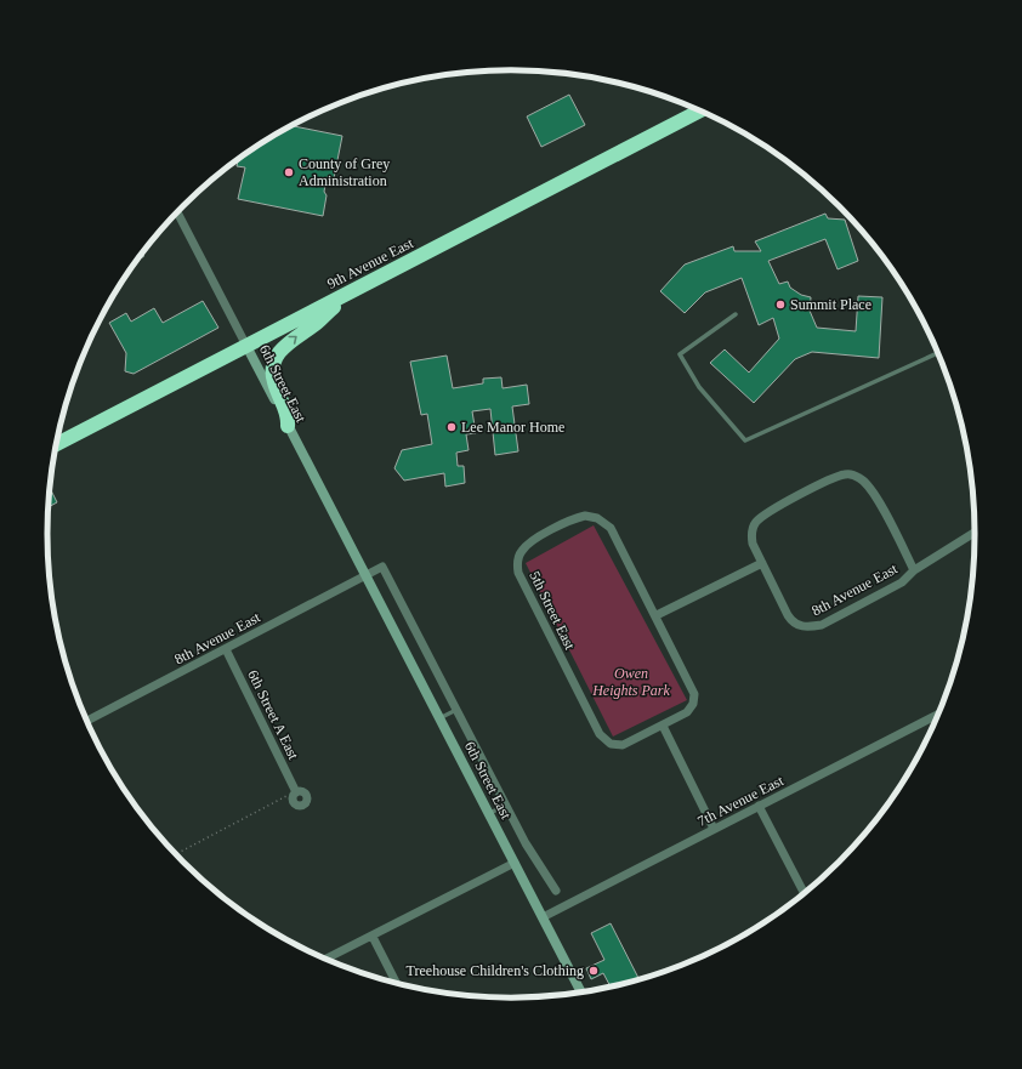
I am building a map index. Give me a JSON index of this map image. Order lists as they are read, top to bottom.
{
  "streets": {
    "highway": ["9th Avenue East"],
    "main road": ["6th Street East"],
    "street": [
      "8th Avenue East",
      "5th Street East",
      "6th Street A East",
      "7th Avenue East"
    ]
  },
  "crossings": [
    ["9th Avenue East", "6th Street East"],
    ["6th Street East", "8th Avenue East"],
    ["6th Street East", "7th Avenue East"],
    ["8th Avenue East", "6th Street A East"]
  ],
  "parks": ["Owen Heights Park"],
  "places": [
    "County of Grey Administration",
    "Summit Place",
    "Lee Manor Home",
    "Treehouse Children's Clothing"
  ]
}
